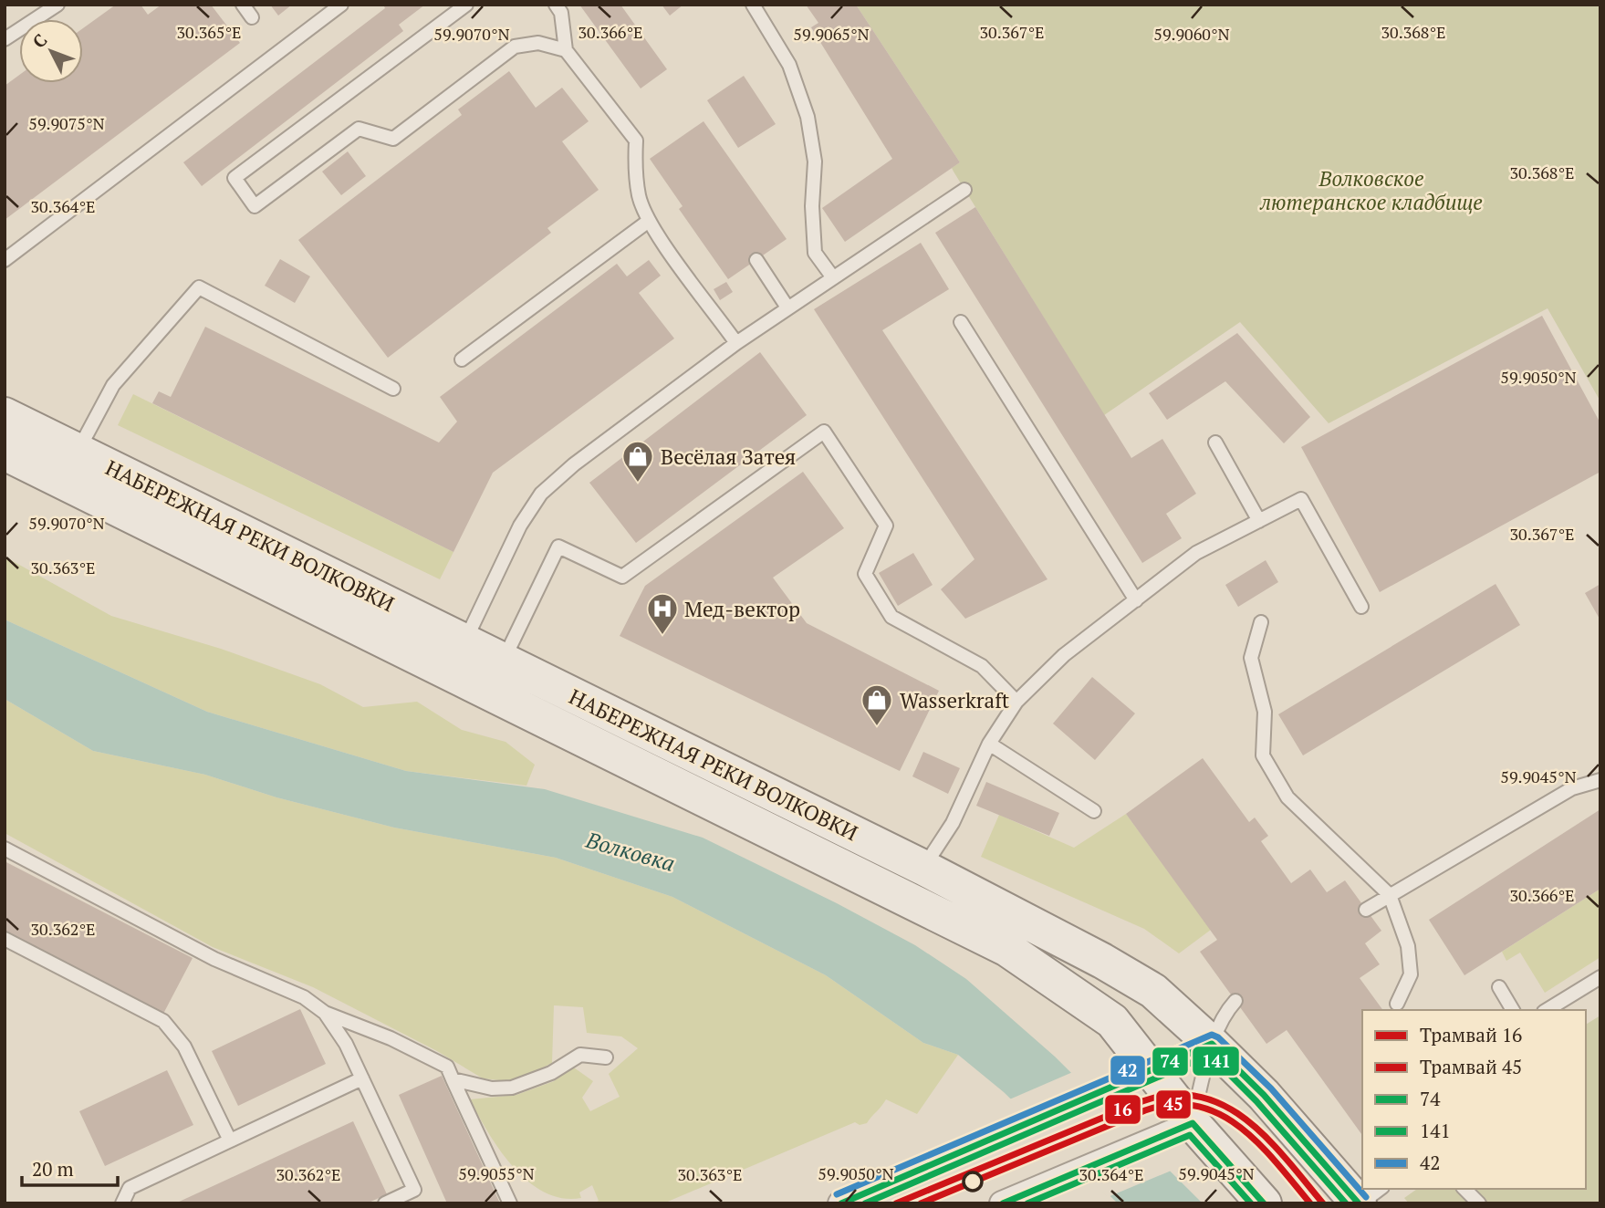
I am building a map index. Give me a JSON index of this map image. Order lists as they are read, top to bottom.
{
  "streets": {
    "street": ["НАБЕРЕЖНАЯ РЕКИ ВОЛКОВКИ"]
  },
  "water": ["Волковка"],
  "parks": ["Волковское лютеранское кладбище"],
  "places": {
    "shop": ["Весёлая Затея", "Wasserkraft"],
    "hospital": ["Мед-вектор"]
  },
  "lines": [
    "transit line 42",
    "transit line 74",
    "transit line 141",
    "tram line 16",
    "tram line 45"
  ],
  "legend": [
    "Трамвай 16",
    "Трамвай 45",
    "74",
    "141",
    "42"
  ],
  "scale_bar": "20 m",
  "north": "top left",
  "coordinates": [
    "30.365°E",
    "30.366°E",
    "30.367°E",
    "30.368°E",
    "59.9065°N",
    "59.9060°N",
    "59.9070°N",
    "59.9075°N",
    "30.364°E",
    "59.9050°N",
    "30.363°E",
    "59.9045°N",
    "30.362°E",
    "59.9055°N"
  ]
}
